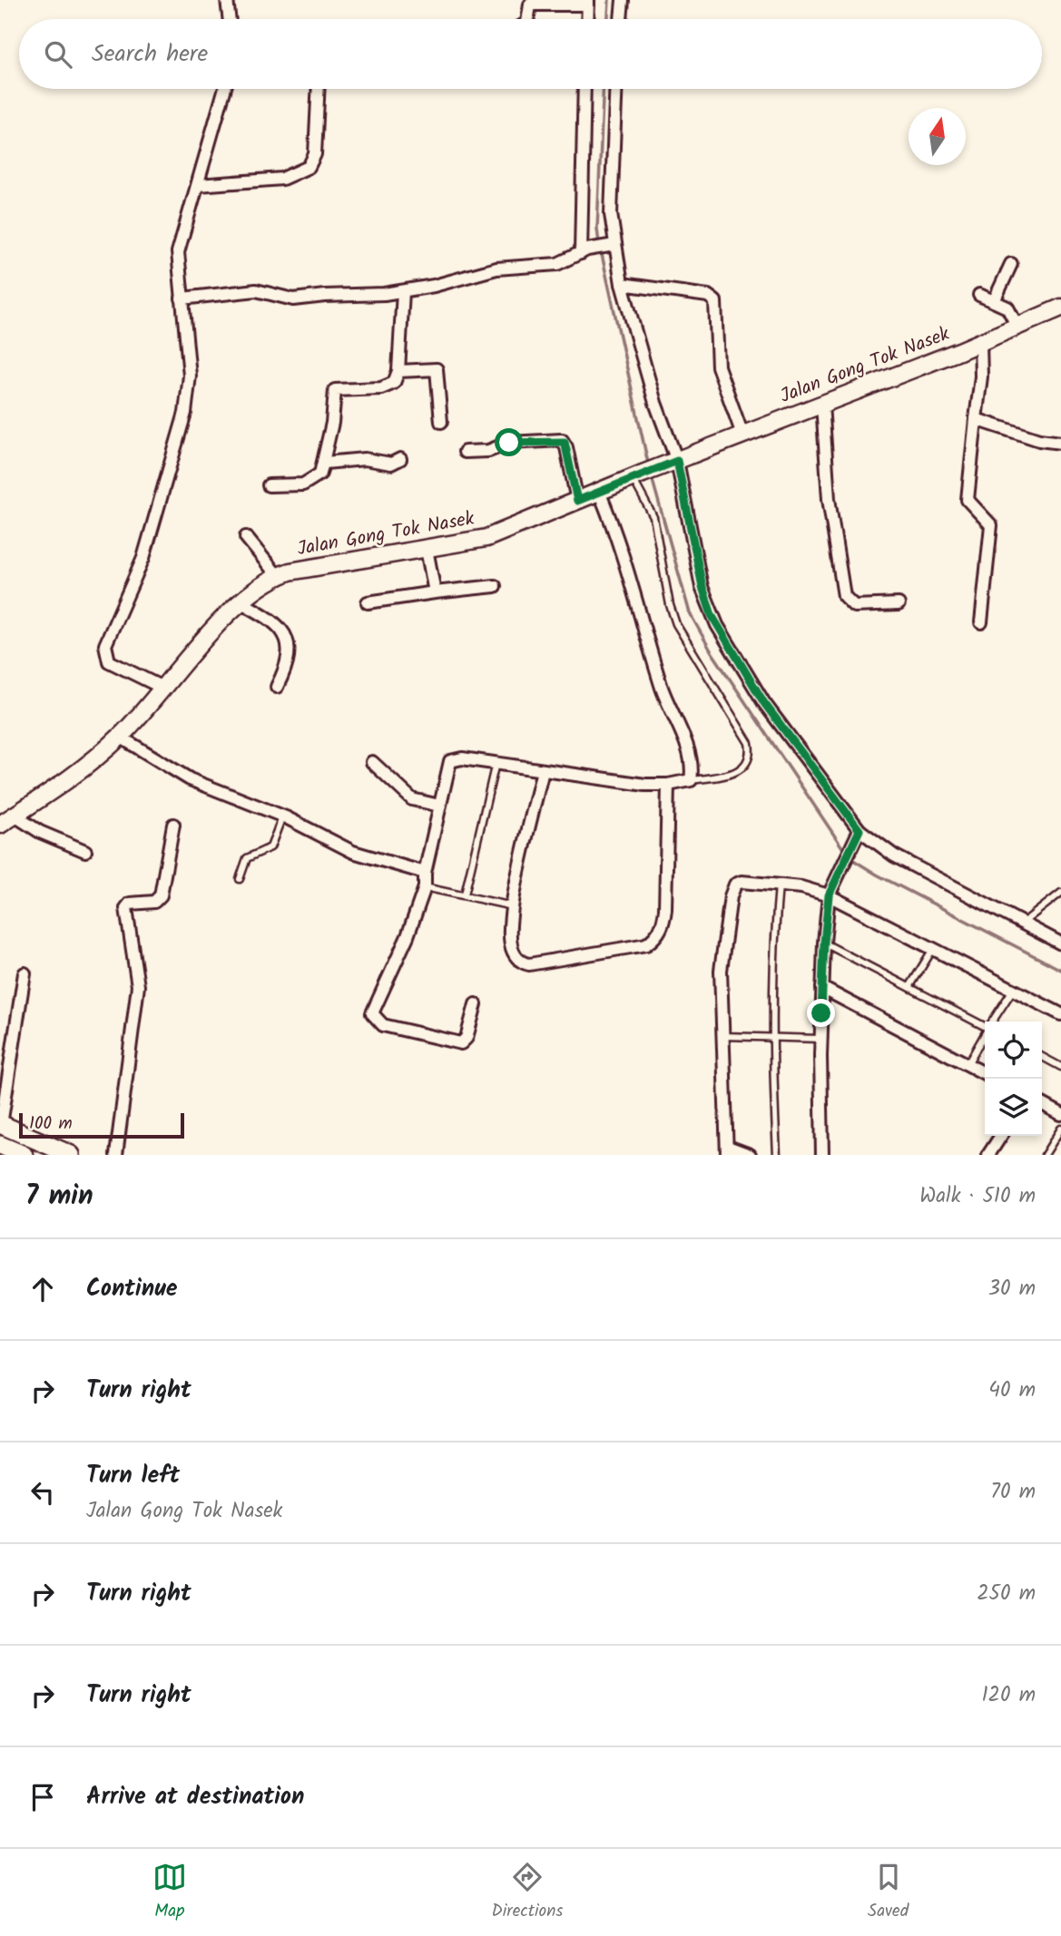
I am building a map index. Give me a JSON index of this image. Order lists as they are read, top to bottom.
{
  "streets": {
    "main road": ["Jalan Gong Tok Nasek"]
  },
  "scale_bar": "100 m",
  "north": "top",
  "page": {
    "search": "Search here",
    "scale": "100 m",
    "heading": ["7 min", "Walk · 510 m"],
    "list": [
      ["Continue", "30 m"],
      ["Turn right", "40 m"],
      ["Turn left", "Jalan Gong Tok Nasek", "70 m"],
      ["Turn right", "250 m"],
      ["Turn right", "120 m"],
      "Arrive at destination"
    ],
    "nav": ["Map", "Directions", "Saved"]
  }
}
